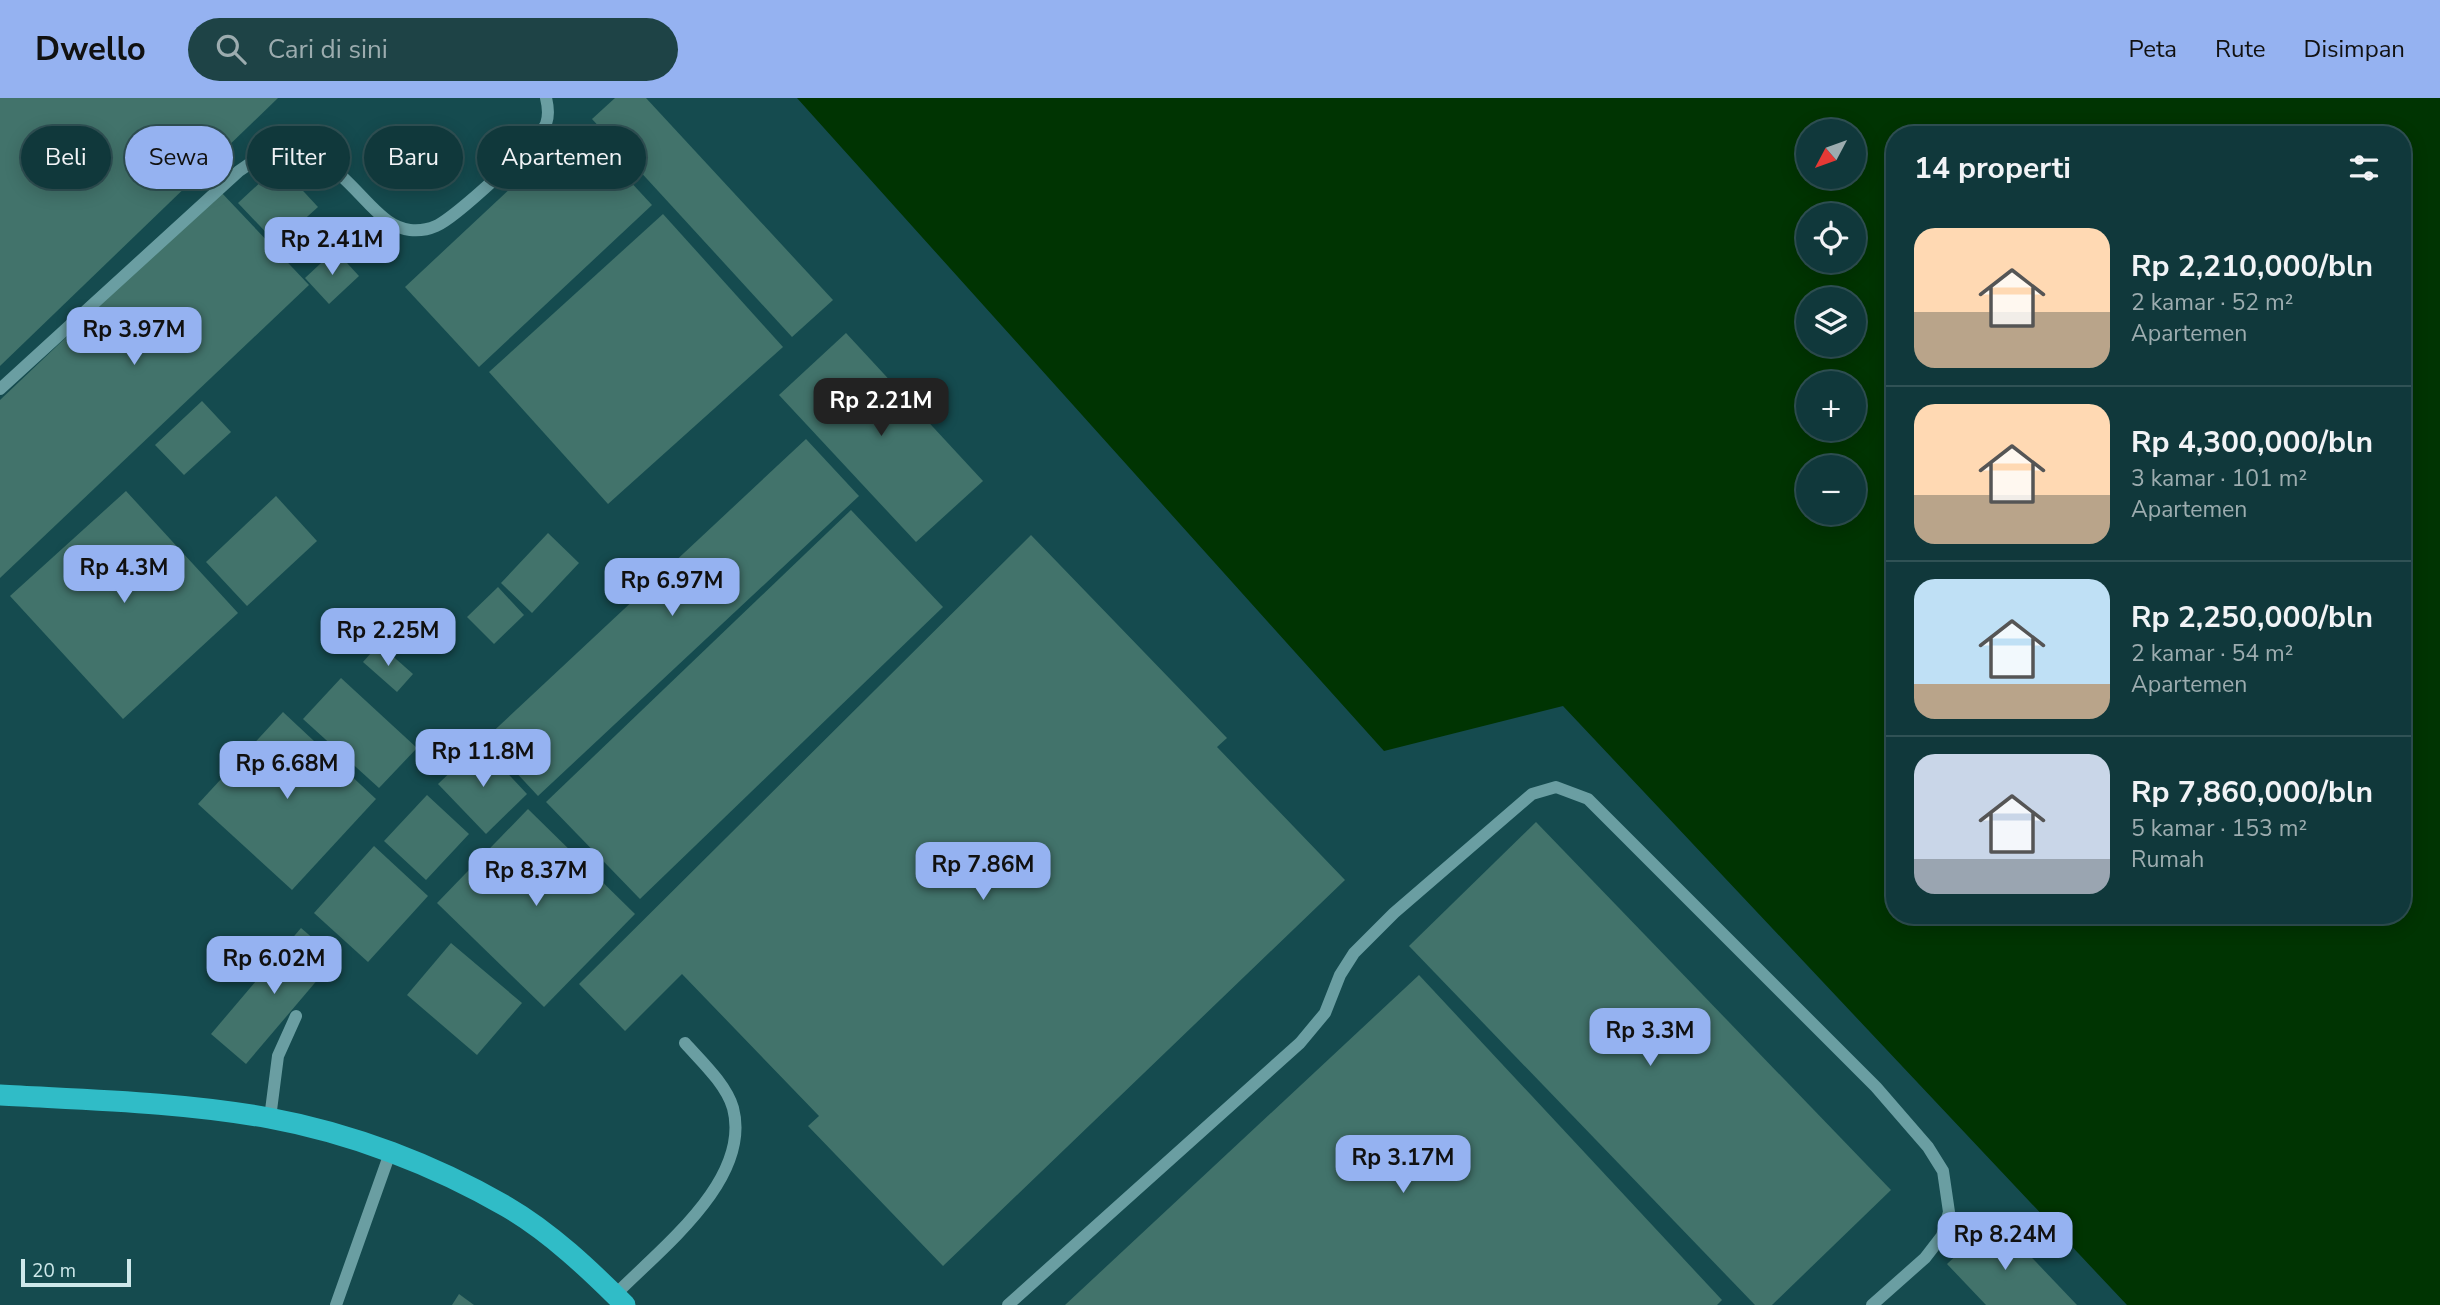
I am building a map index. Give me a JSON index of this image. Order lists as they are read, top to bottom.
{
  "scale_bar": "20 m",
  "north": "bottom left",
  "page": {
    "header": "Dwello",
    "search": "Cari di sini",
    "nav": ["Peta", "Rute", "Disimpan"],
    "map_buttons": ["+", "−"],
    "chip": [
      "Beli",
      "Sewa",
      "Filter",
      "Baru",
      "Apartemen"
    ],
    "heading": "14 properti",
    "list": [
      {
        "name": "Rp 2,210,000/bln",
        "note": "2 kamar · 52 m² · Apartemen"
      },
      {
        "name": "Rp 4,300,000/bln",
        "note": "3 kamar · 101 m² · Apartemen"
      },
      {
        "name": "Rp 2,250,000/bln",
        "note": "2 kamar · 54 m² · Apartemen"
      },
      {
        "name": "Rp 7,860,000/bln",
        "note": "5 kamar · 153 m² · Rumah"
      }
    ],
    "price": [
      "Rp 2.41M",
      "Rp 3.97M",
      "Rp 2.21M",
      "Rp 4.3M",
      "Rp 6.97M",
      "Rp 2.25M",
      "Rp 11.8M",
      "Rp 6.68M",
      "Rp 7.86M",
      "Rp 8.37M",
      "Rp 6.02M",
      "Rp 3.3M",
      "Rp 3.17M",
      "Rp 8.24M"
    ],
    "scale": "20 m"
  }
}
